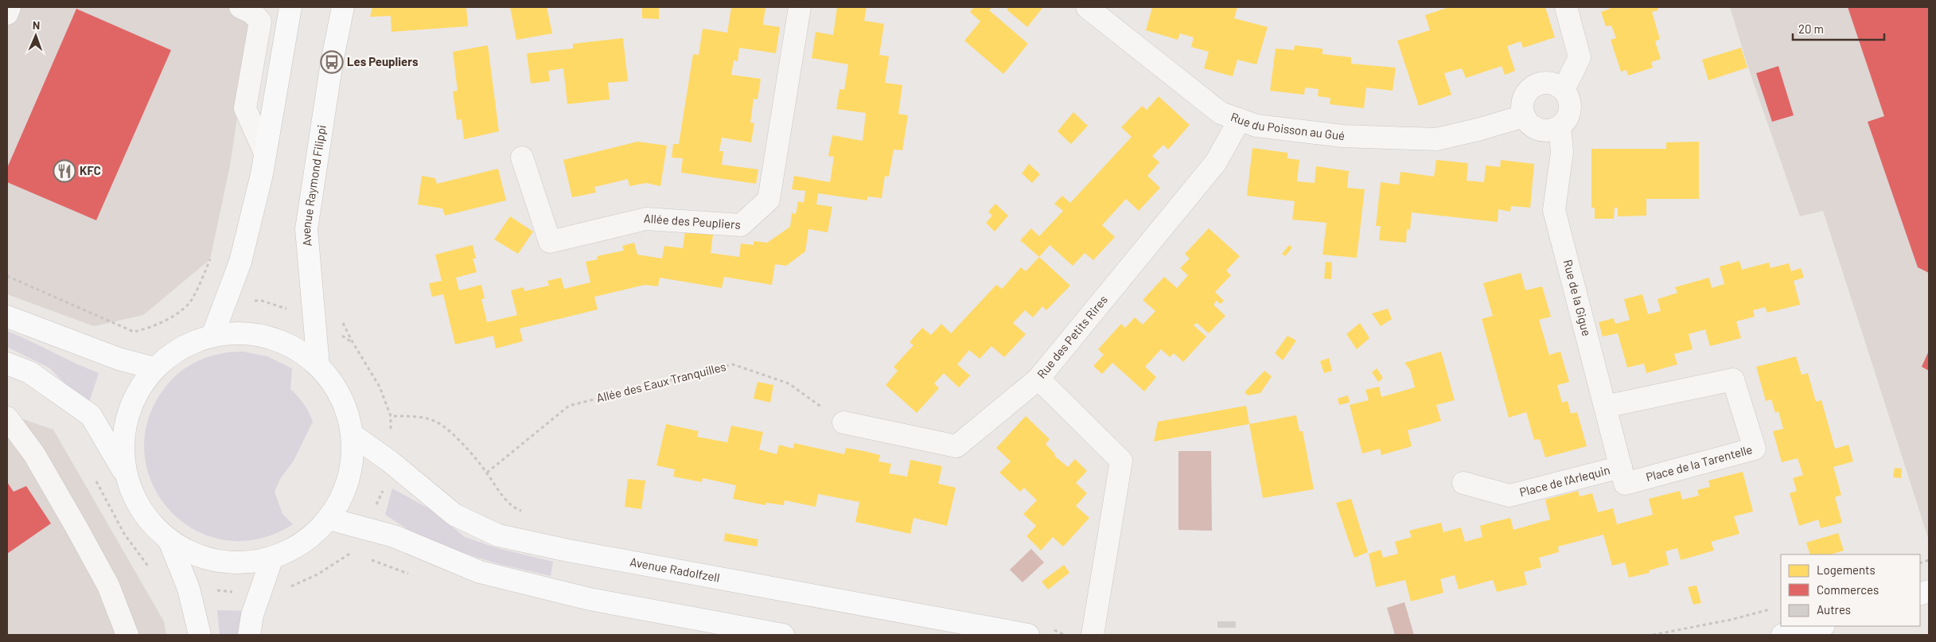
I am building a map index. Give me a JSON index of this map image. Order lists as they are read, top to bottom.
{
  "streets": {
    "main road": ["Avenue Raymond Filippi", "Avenue Radolfzell"],
    "street": [
      "Rue du Poisson au Gué",
      "Allée des Peupliers",
      "Rue de la Gigue",
      "Rue des Petits Rires",
      "Place de la Tarentelle",
      "Place de l'Arlequin"
    ],
    "path": ["Allée des Eaux Tranquilles"]
  },
  "crossings": [
    ["Rue du Poisson au Gué", "Rue de la Gigue"],
    ["Rue du Poisson au Gué", "Rue des Petits Rires"],
    ["Rue de la Gigue", "Place de la Tarentelle"],
    ["Rue de la Gigue", "Place de l'Arlequin"],
    ["Place de la Tarentelle", "Place de l'Arlequin"]
  ],
  "places": {
    "bus stop": ["Les Peupliers"],
    "restaurant": ["KFC"]
  },
  "legend": ["Logements", "Commerces", "Autres"],
  "scale_bar": "20 m",
  "north": "top"
}
